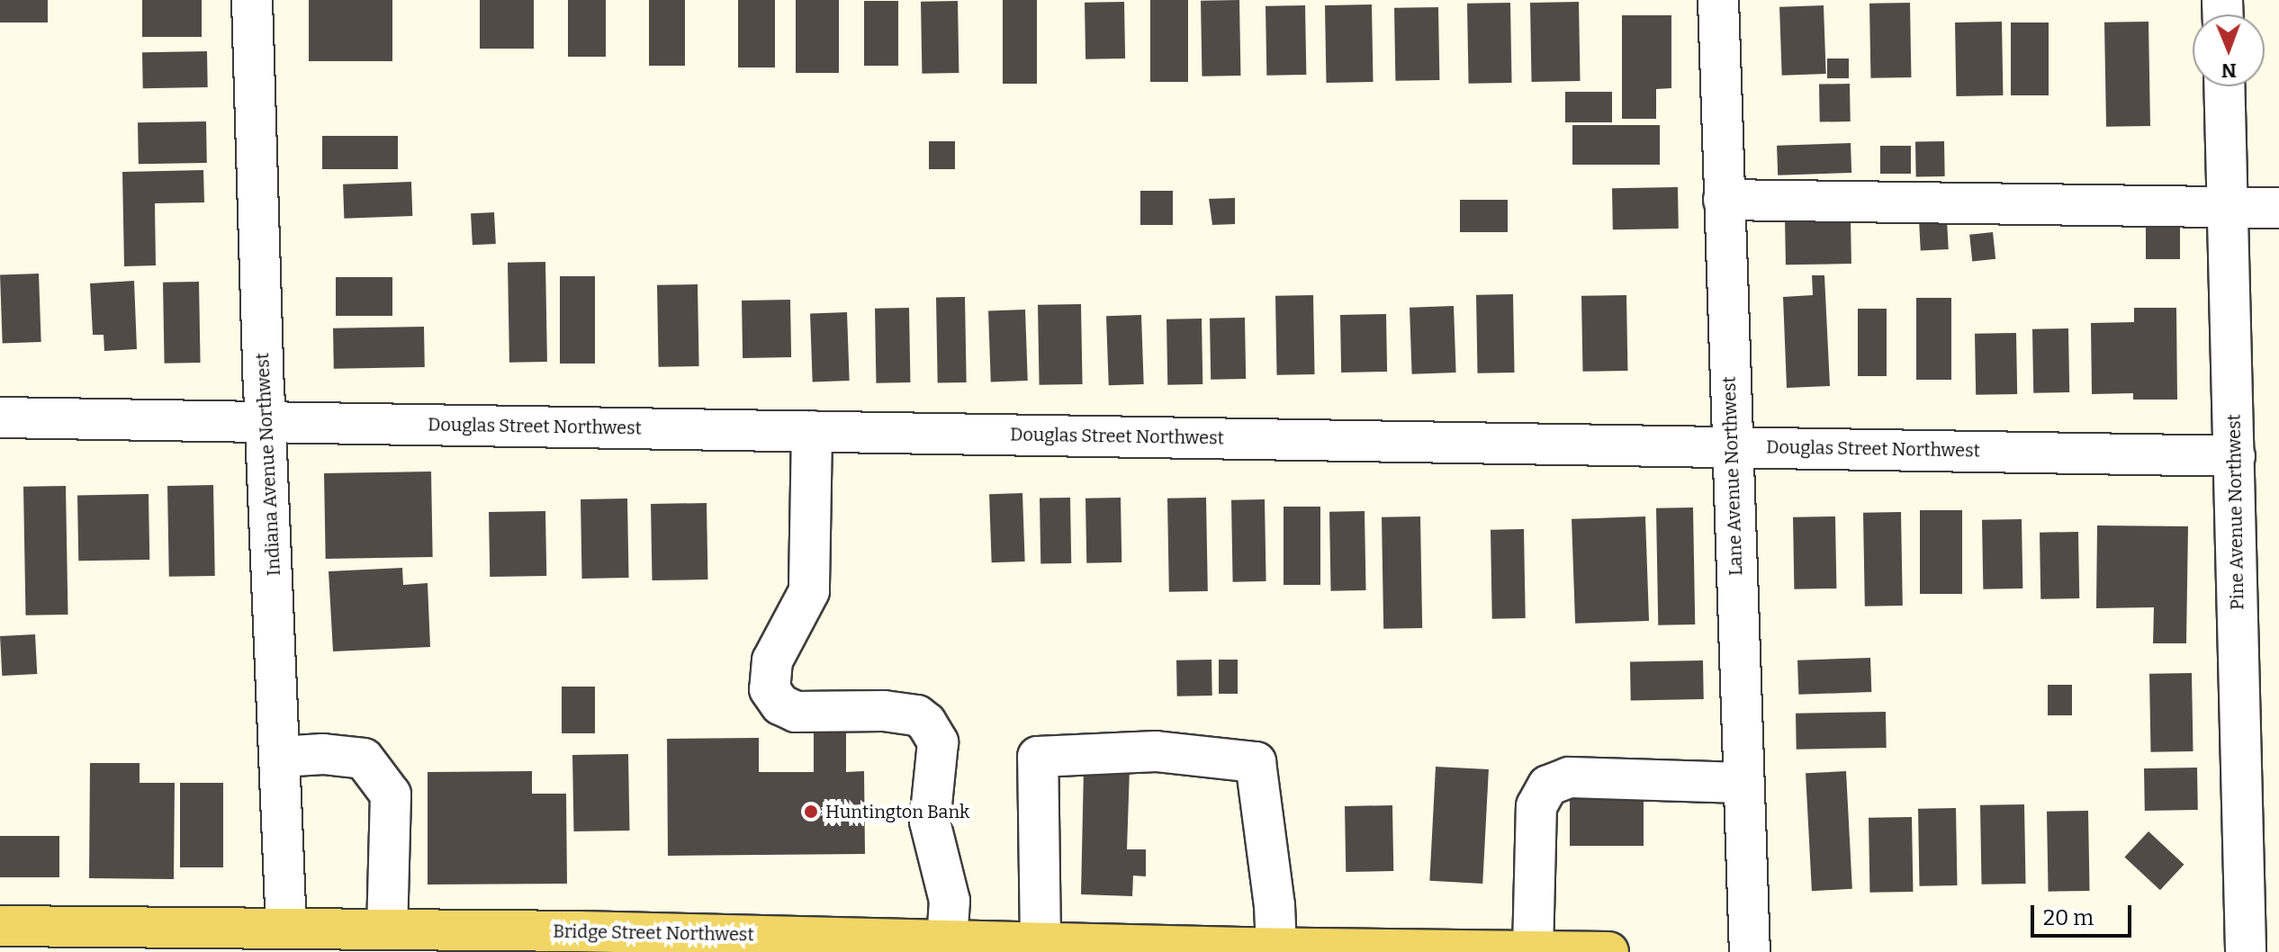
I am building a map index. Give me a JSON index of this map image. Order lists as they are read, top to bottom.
{
  "streets": {
    "main road": ["Bridge Street Northwest"],
    "street": [
      "Douglas Street Northwest",
      "Indiana Avenue Northwest",
      "Lane Avenue Northwest",
      "Pine Avenue Northwest"
    ]
  },
  "crossings": [
    ["Douglas Street Northwest", "Indiana Avenue Northwest"],
    ["Douglas Street Northwest", "Lane Avenue Northwest"],
    ["Douglas Street Northwest", "Pine Avenue Northwest"],
    ["Indiana Avenue Northwest", "Bridge Street Northwest"]
  ],
  "places": ["Huntington Bank"],
  "scale_bar": "20 m",
  "north": "bottom"
}
